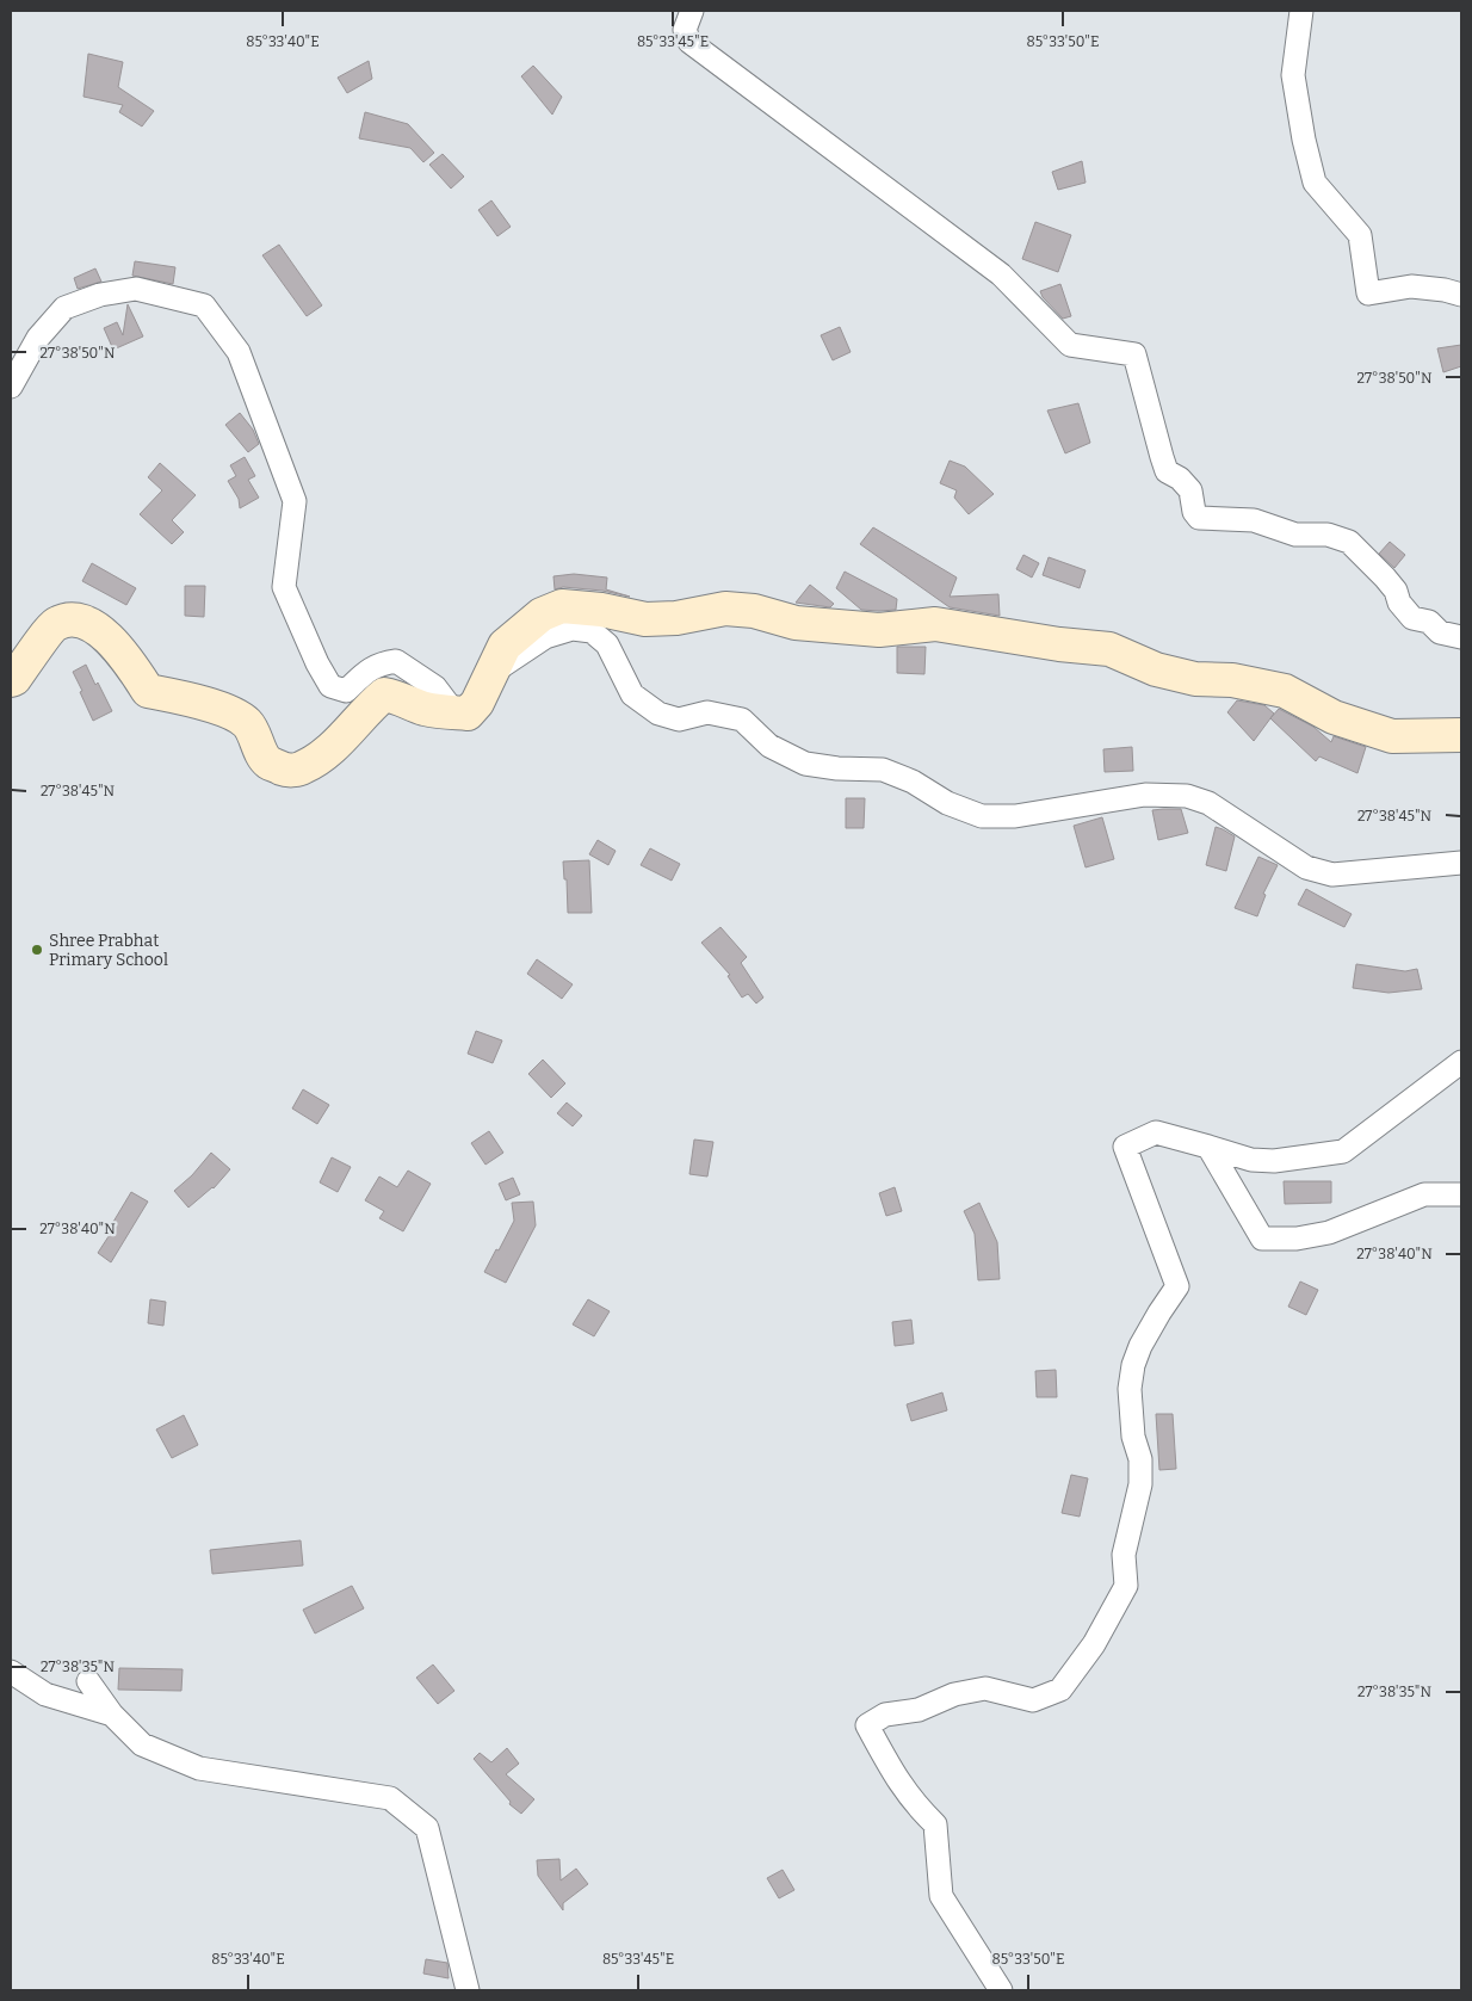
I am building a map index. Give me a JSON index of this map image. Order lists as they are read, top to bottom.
{
  "places": ["Shree Prabhat Primary School"],
  "coordinates": [
    "85°33'40\"E",
    "85°33'45\"E",
    "85°33'50\"E",
    "27°38'50\"N",
    "27°38'45\"N",
    "27°38'40\"N",
    "27°38'35\"N"
  ]
}
